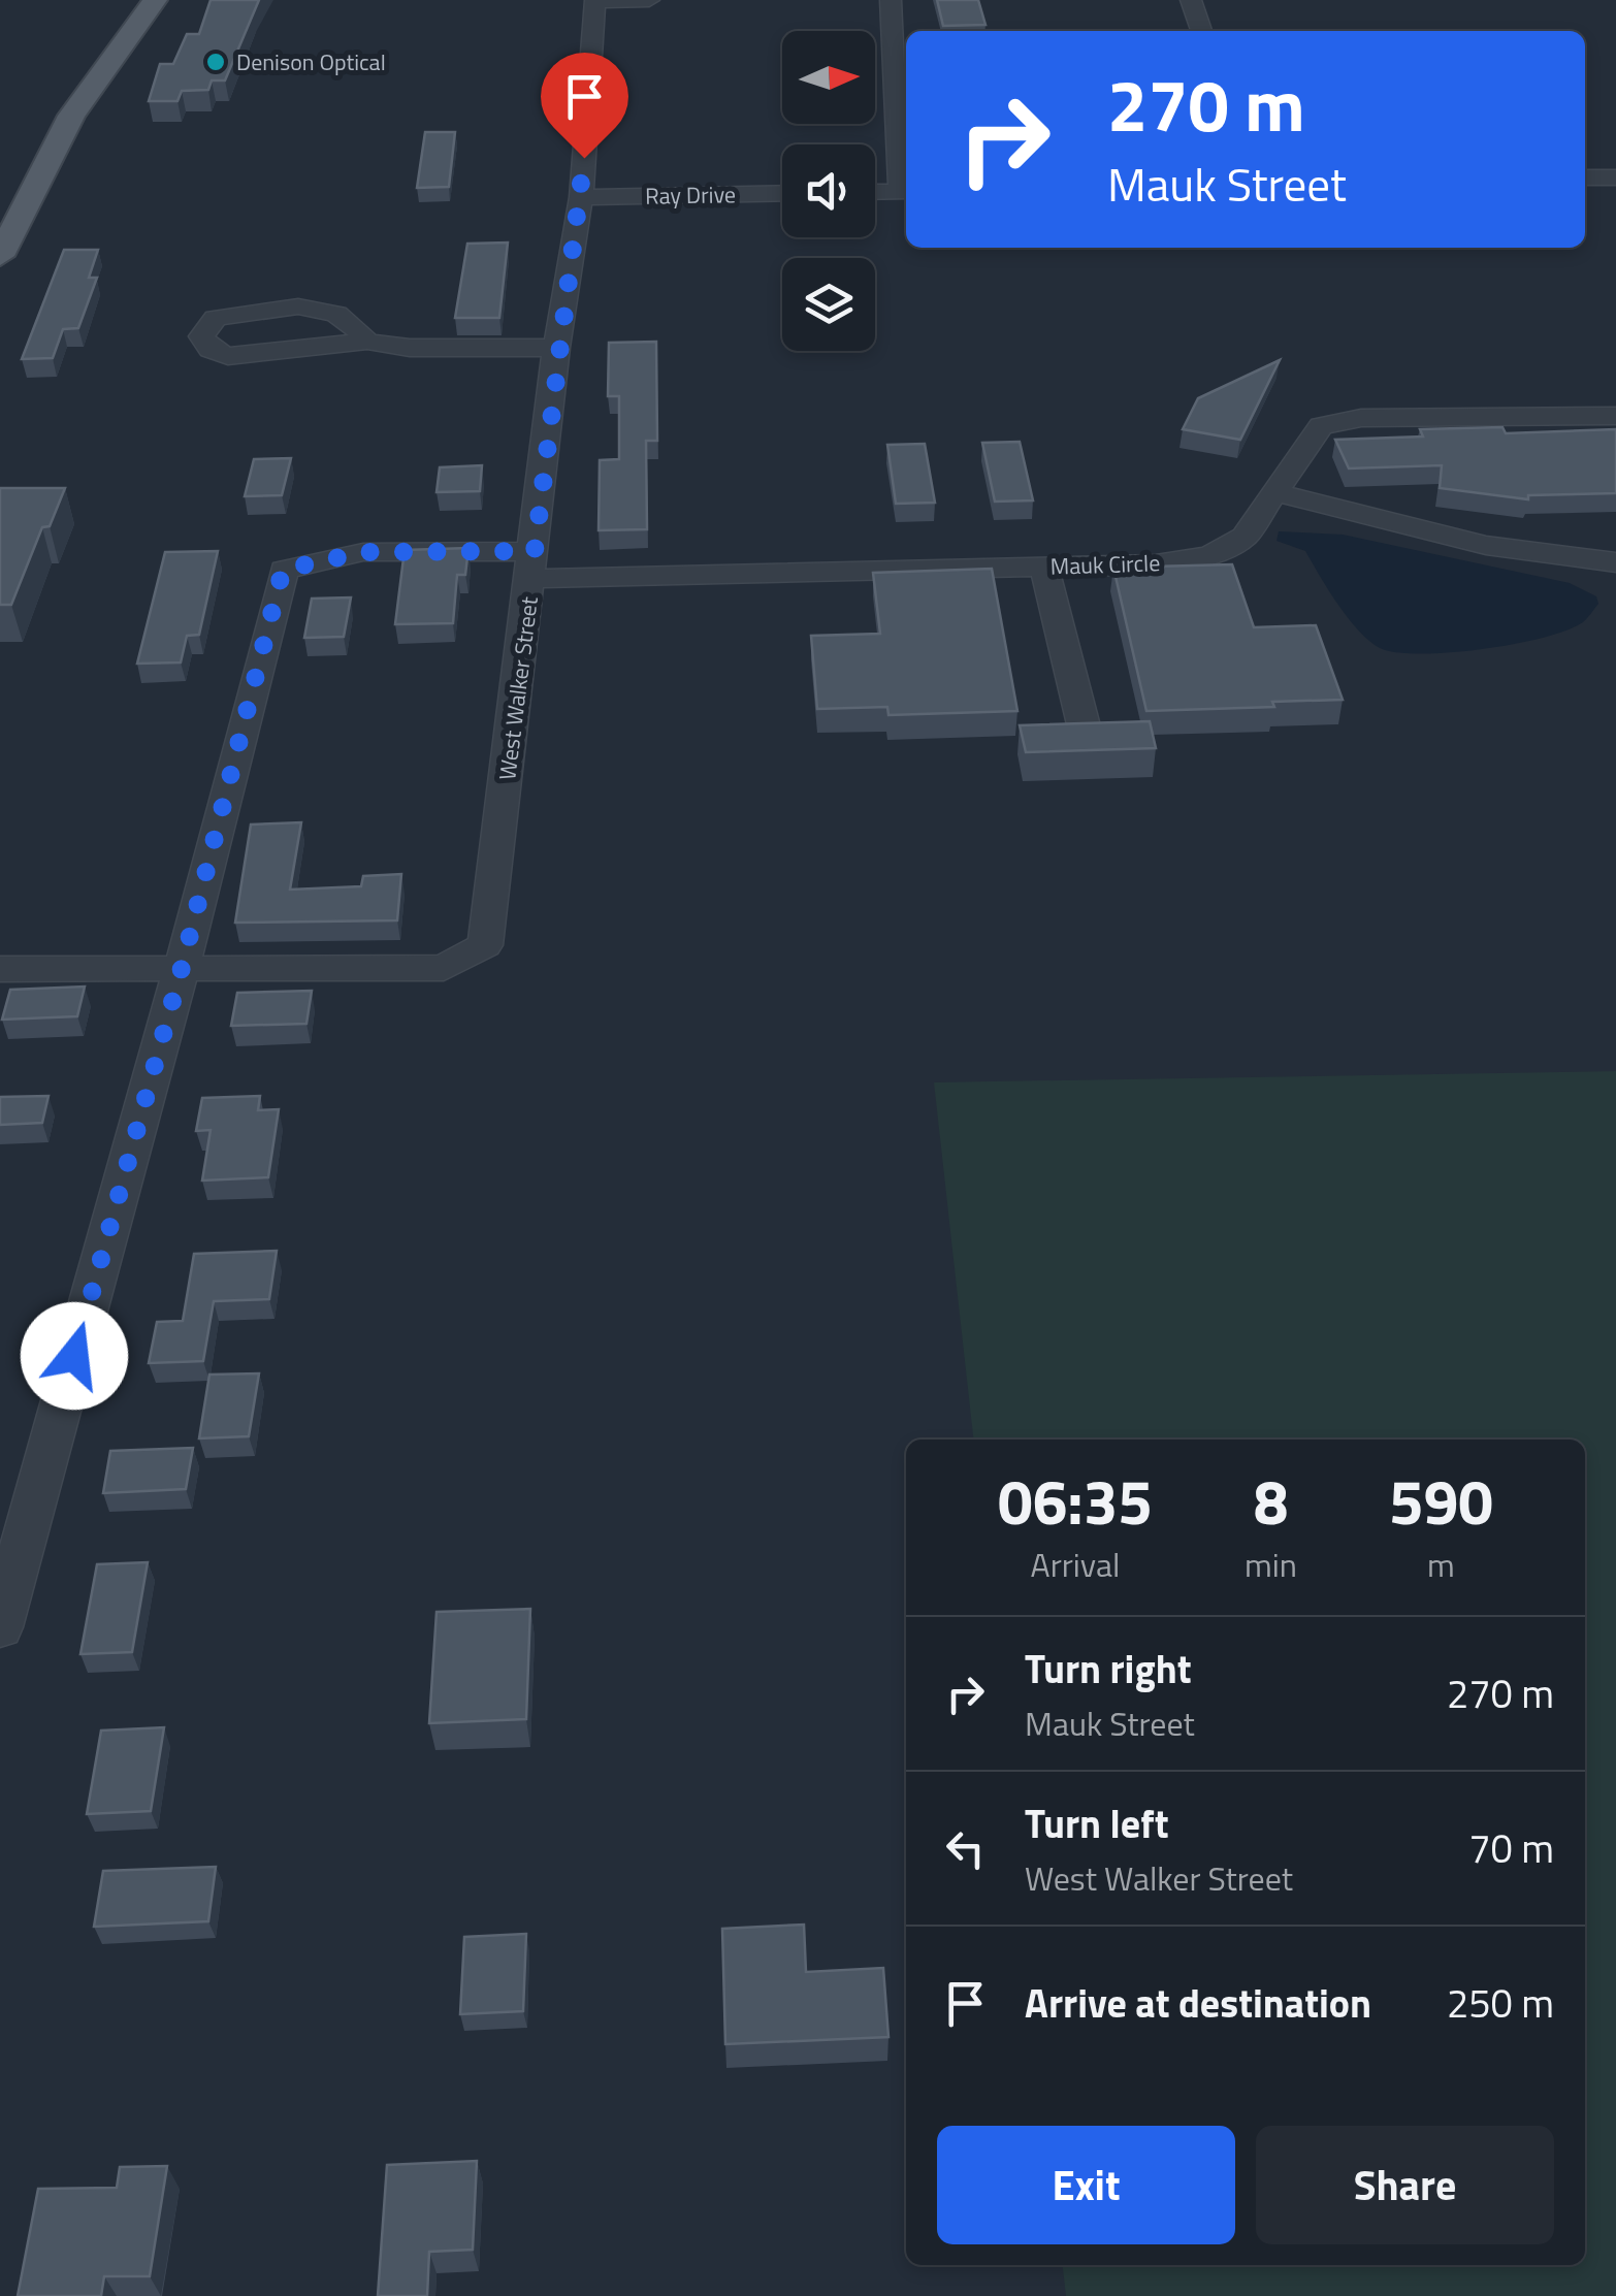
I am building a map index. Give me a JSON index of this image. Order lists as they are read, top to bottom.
{
  "streets": {
    "street": ["Ray Drive", "Mauk Circle", "West Walker Street"]
  },
  "crossings": [
    ["Ray Drive", "West Walker Street"],
    ["Mauk Circle", "West Walker Street"]
  ],
  "places": ["Denison Optical"],
  "north": "right",
  "page": {
    "turn": ["270 m", "Mauk Street"],
    "eta": [
      "06:35",
      "Arrival",
      "8",
      "min",
      "590",
      "m"
    ],
    "list": [
      {
        "name": "Turn right",
        "note": "Mauk Street",
        "value": "270 m"
      },
      {
        "name": "Turn left",
        "note": "West Walker Street",
        "value": "70 m"
      },
      {
        "name": "Arrive at destination",
        "value": "250 m"
      }
    ],
    "buttons": ["Exit", "Share"]
  }
}
